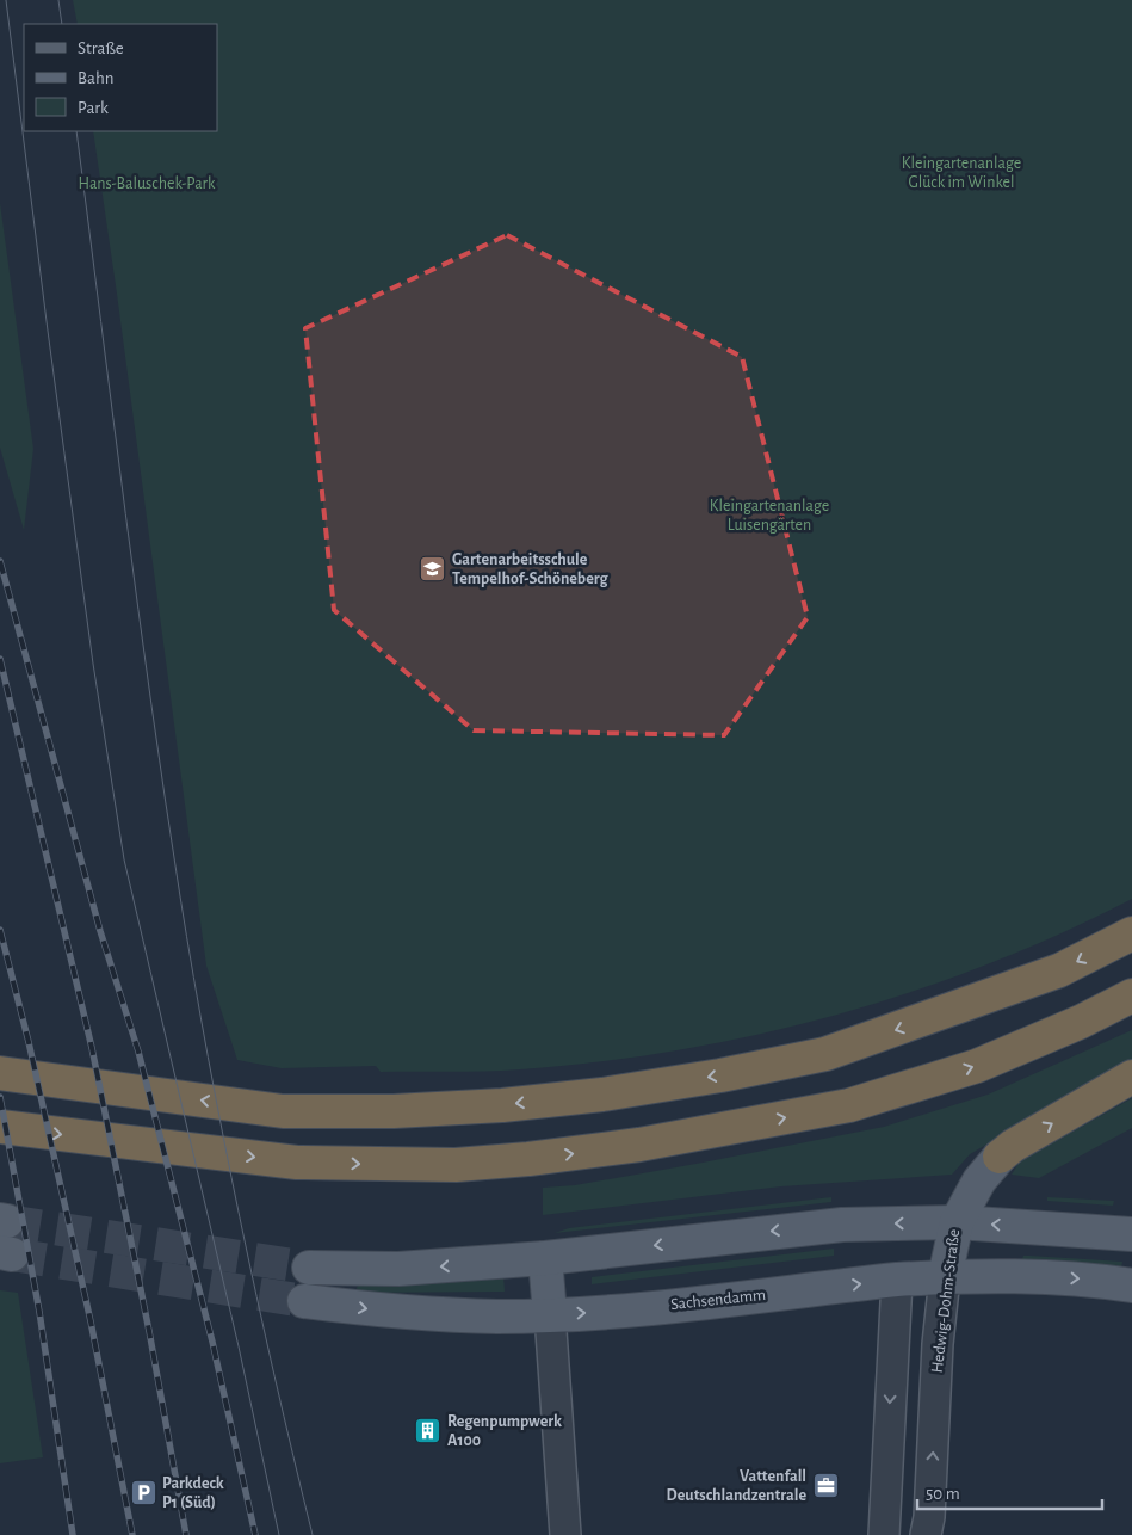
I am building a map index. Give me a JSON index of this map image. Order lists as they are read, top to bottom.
{
  "streets": {
    "main road": ["Sachsendamm", "Hedwig-Dohm-Straße"]
  },
  "crossings": [
    ["Sachsendamm", "Hedwig-Dohm-Straße"]
  ],
  "one_way": ["Hedwig-Dohm-Straße"],
  "parks": ["Kleingartenanlage Glück im Winkel", "Hans-Baluschek-Park", "Kleingartenanlage Luisengärten"],
  "places": {
    "school or university": ["Gartenarbeitsschule Tempelhof-Schöneberg"],
    "building": ["Regenpumpwerk A100"],
    "office": ["Vattenfall Deutschlandzentrale"],
    "parking": ["Parkdeck P1 (Süd)"]
  },
  "legend": ["Straße", "Bahn", "Park"],
  "scale_bar": "50 m"
}
